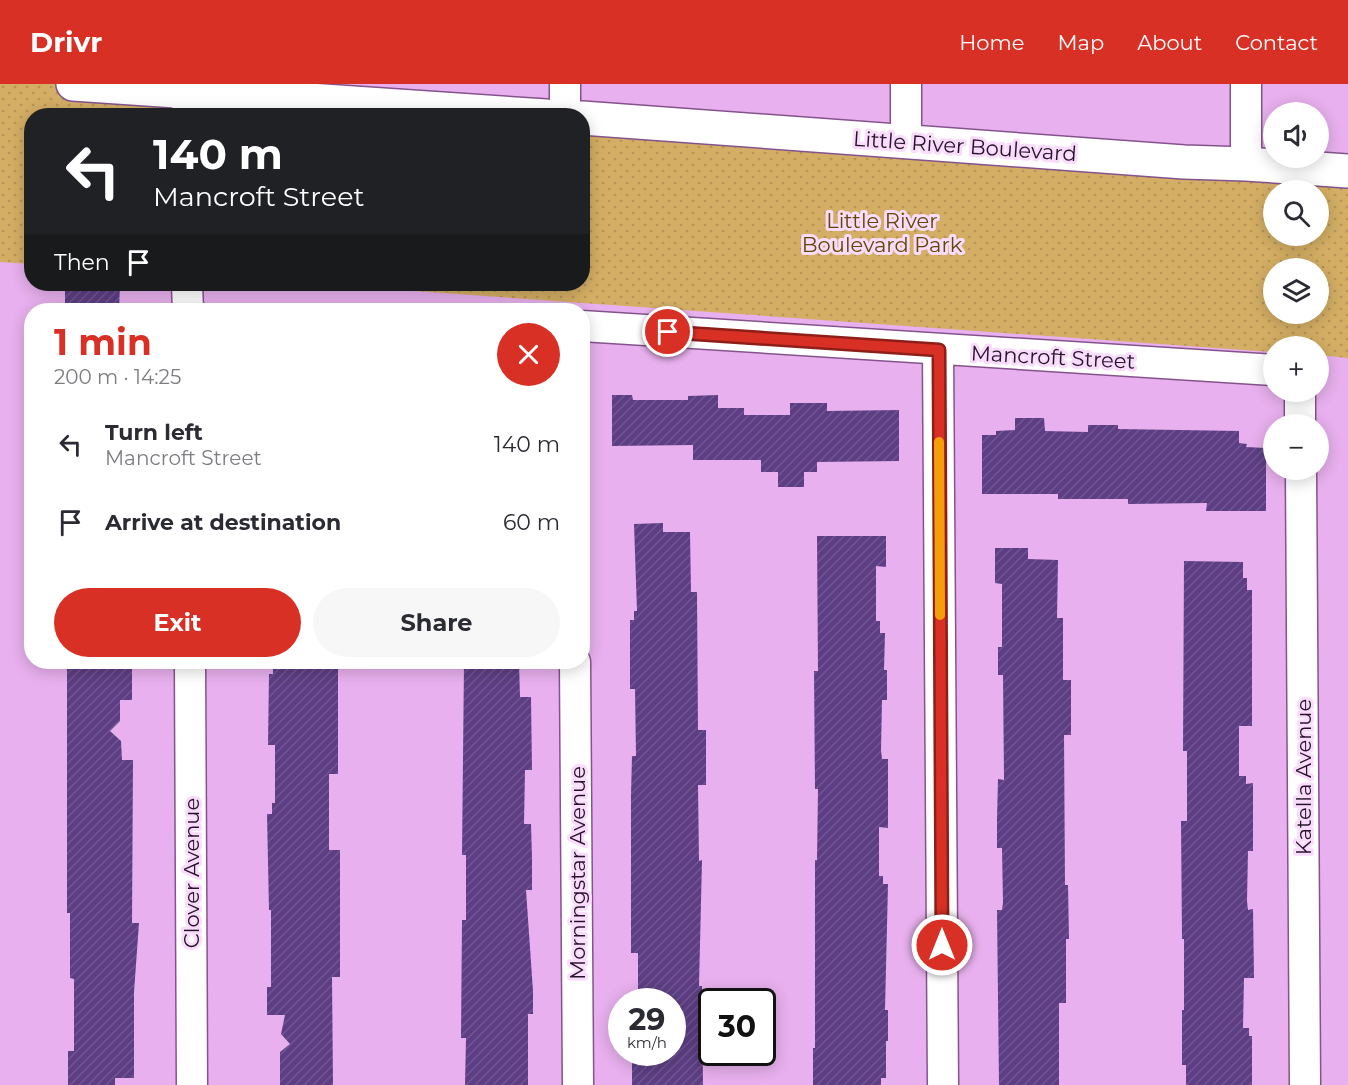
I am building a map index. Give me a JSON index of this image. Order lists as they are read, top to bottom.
{
  "streets": {
    "street": [
      "Little River Boulevard",
      "Mancroft Street",
      "Katella Avenue",
      "Clover Avenue",
      "Morningstar Avenue"
    ]
  },
  "parks": ["Little River Boulevard Park"],
  "page": {
    "header": "Drivr",
    "nav": [
      "Home",
      "Map",
      "About",
      "Contact"
    ],
    "map_buttons": ["+", "−"],
    "turn": ["140 m", "Mancroft Street"],
    "then": "Then",
    "heading": ["1 min", "200 m · 14:25"],
    "list": [
      {
        "name": "Turn left",
        "note": "Mancroft Street",
        "value": "140 m"
      },
      {
        "name": "Arrive at destination",
        "value": "60 m"
      }
    ],
    "buttons": ["Exit", "Share"],
    "speed": "29 km/h",
    "limit": "30"
  }
}
